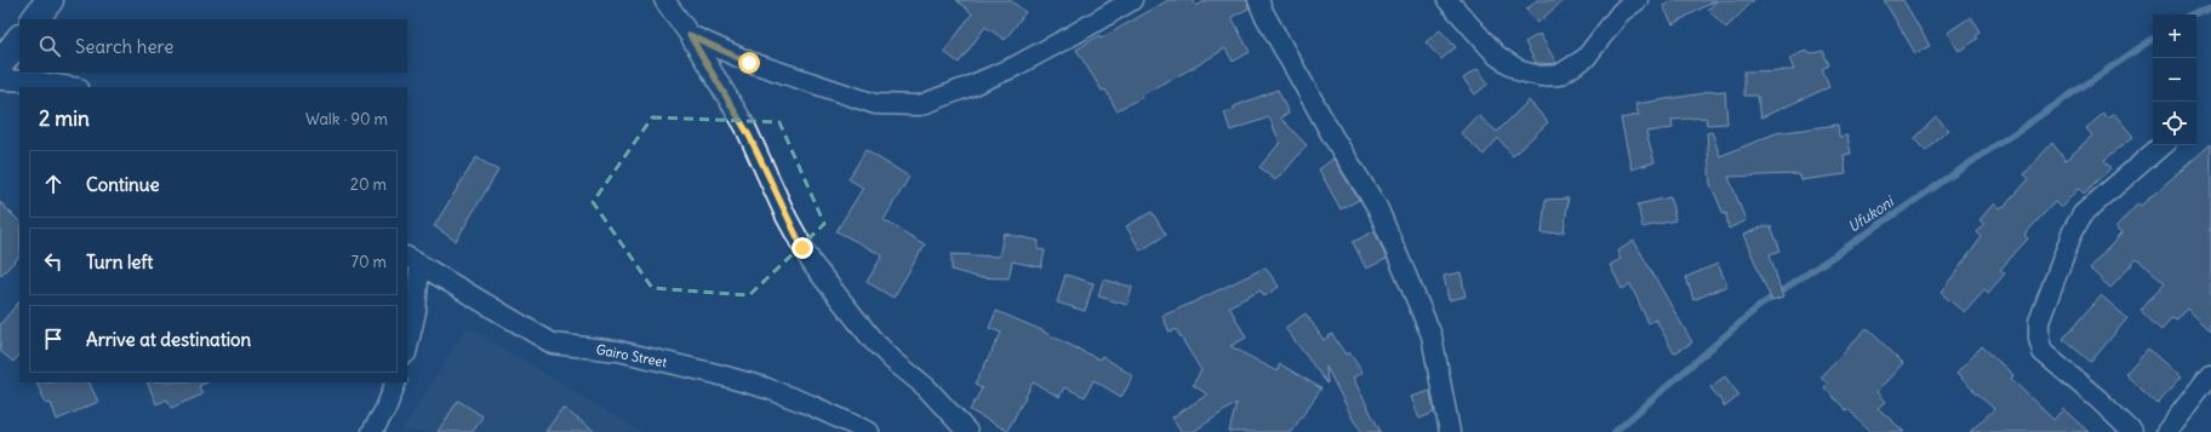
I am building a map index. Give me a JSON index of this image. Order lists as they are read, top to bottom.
{
  "streets": {
    "street": ["Gairo Street"]
  },
  "water": ["Ufukoni"],
  "page": {
    "map_buttons": ["+", "−"],
    "search": "Search here",
    "heading": ["2 min", "Walk · 90 m"],
    "list": [
      ["Continue", "20 m"],
      ["Turn left", "70 m"],
      "Arrive at destination"
    ]
  }
}
